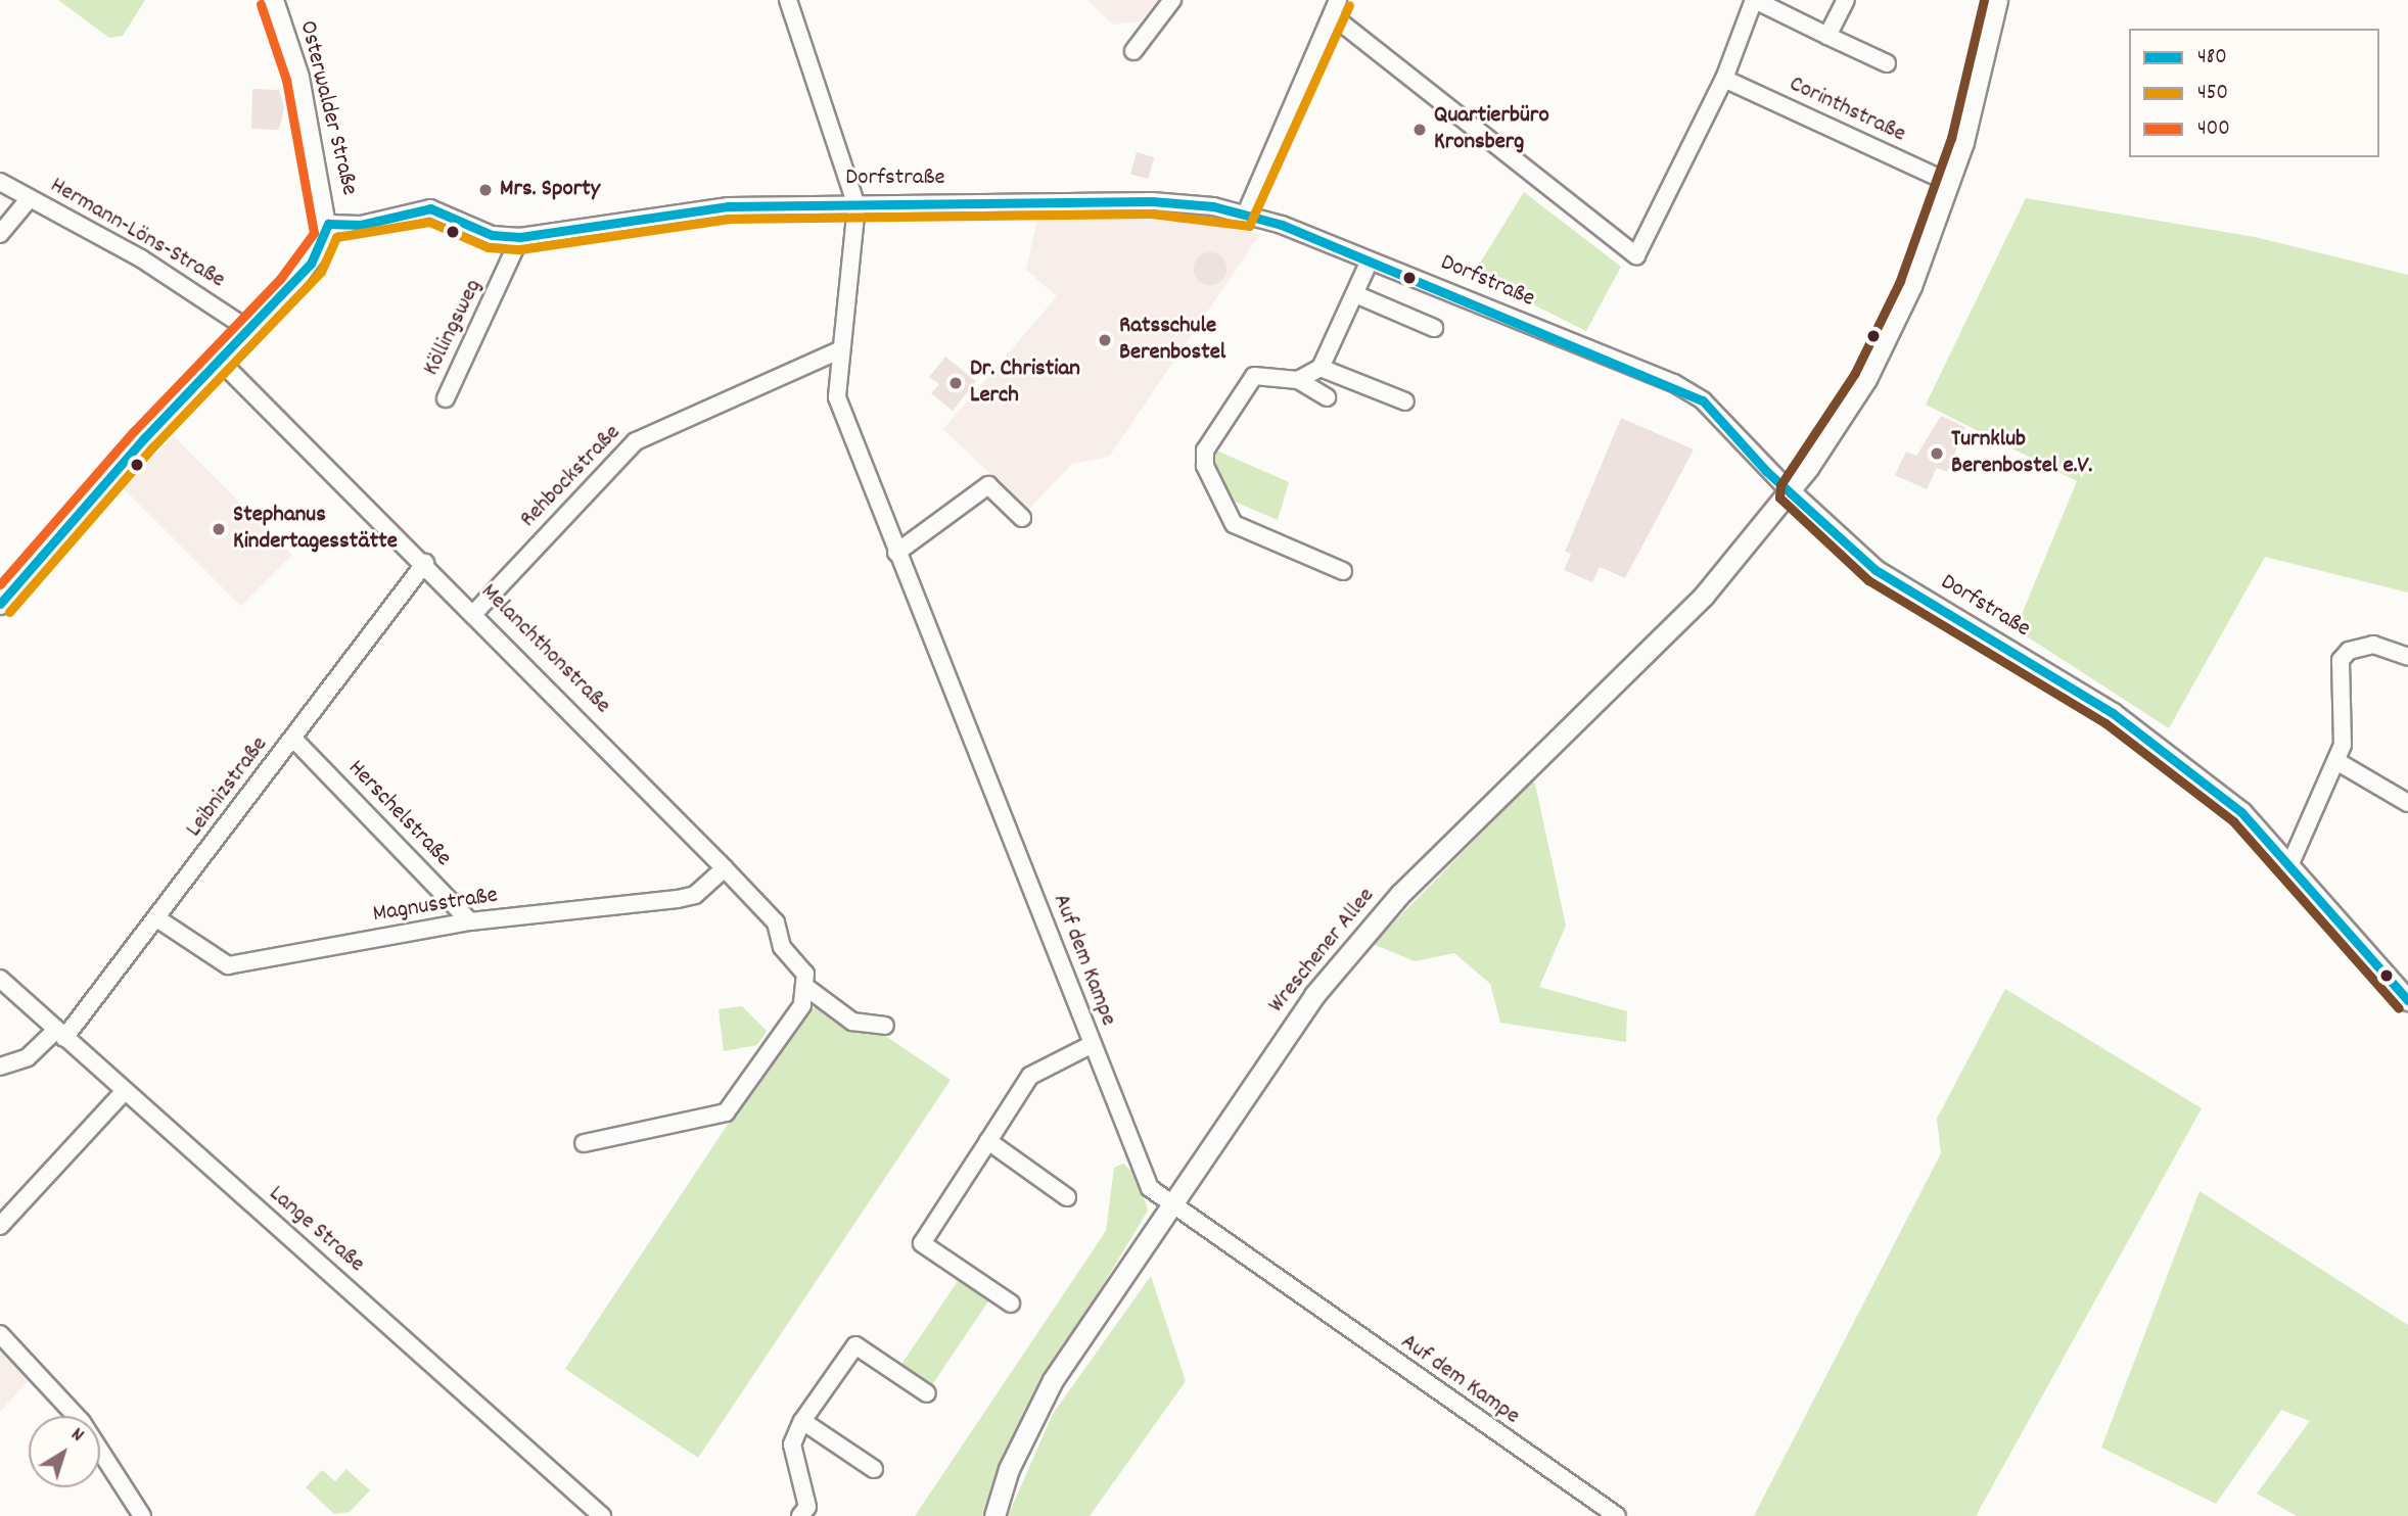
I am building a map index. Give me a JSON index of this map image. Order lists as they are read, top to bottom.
{
  "streets": {
    "street": [
      "Osterwalder Straße",
      "Corinthstraße",
      "Dorfstraße",
      "Hermann-Löns-Straße",
      "Köllingsweg",
      "Rehbockstraße",
      "Melanchthonstraße",
      "Leibnizstraße",
      "Herschelstraße",
      "Magnusstraße",
      "Wreschener Allee",
      "Auf dem Kampe",
      "Lange Straße"
    ]
  },
  "crossings": [
    ["Osterwalder Straße", "Dorfstraße"],
    ["Osterwalder Straße", "Hermann-Löns-Straße"],
    ["Osterwalder Straße", "Melanchthonstraße"],
    ["Corinthstraße", "Wreschener Allee"],
    ["Dorfstraße", "Köllingsweg"],
    ["Dorfstraße", "Wreschener Allee"],
    ["Dorfstraße", "Auf dem Kampe"],
    ["Rehbockstraße", "Melanchthonstraße"],
    ["Rehbockstraße", "Auf dem Kampe"],
    ["Melanchthonstraße", "Leibnizstraße"],
    ["Melanchthonstraße", "Magnusstraße"],
    ["Leibnizstraße", "Herschelstraße"],
    ["Leibnizstraße", "Magnusstraße"],
    ["Leibnizstraße", "Lange Straße"],
    ["Herschelstraße", "Magnusstraße"],
    ["Wreschener Allee", "Auf dem Kampe"]
  ],
  "places": [
    "Quartierbüro Kronsberg",
    "Mrs. Sporty",
    "Ratsschule Berenbostel",
    "Dr. Christian Lerch",
    "Turnklub Berenbostel e.V.",
    "Stephanus Kindertagesstätte"
  ],
  "lines": ["transit line 400", "transit line 450", "transit line 480"],
  "legend": ["480", "450", "400"],
  "north": "top right"
}
